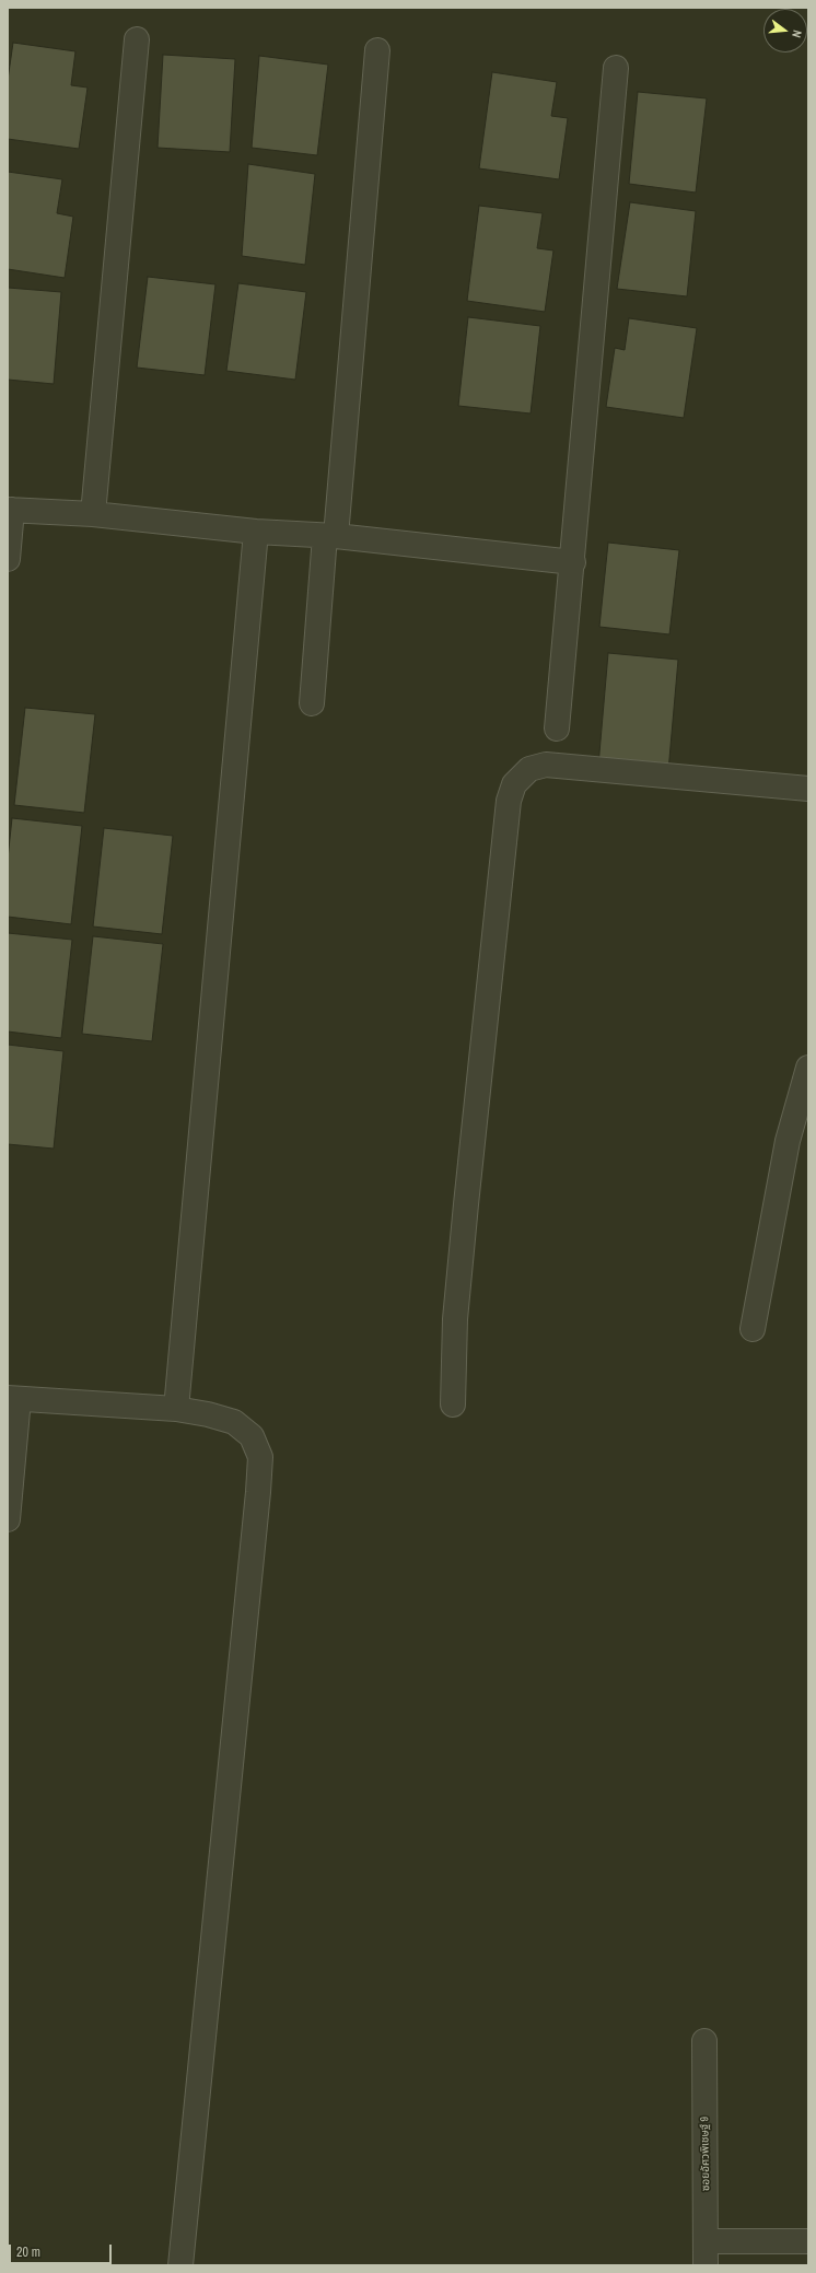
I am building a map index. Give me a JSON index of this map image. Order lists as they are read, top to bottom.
{
  "streets": {
    "street": ["ซอยอัศวพิเชษฐ์ 9"]
  },
  "scale_bar": "20 m",
  "north": "right"
}
